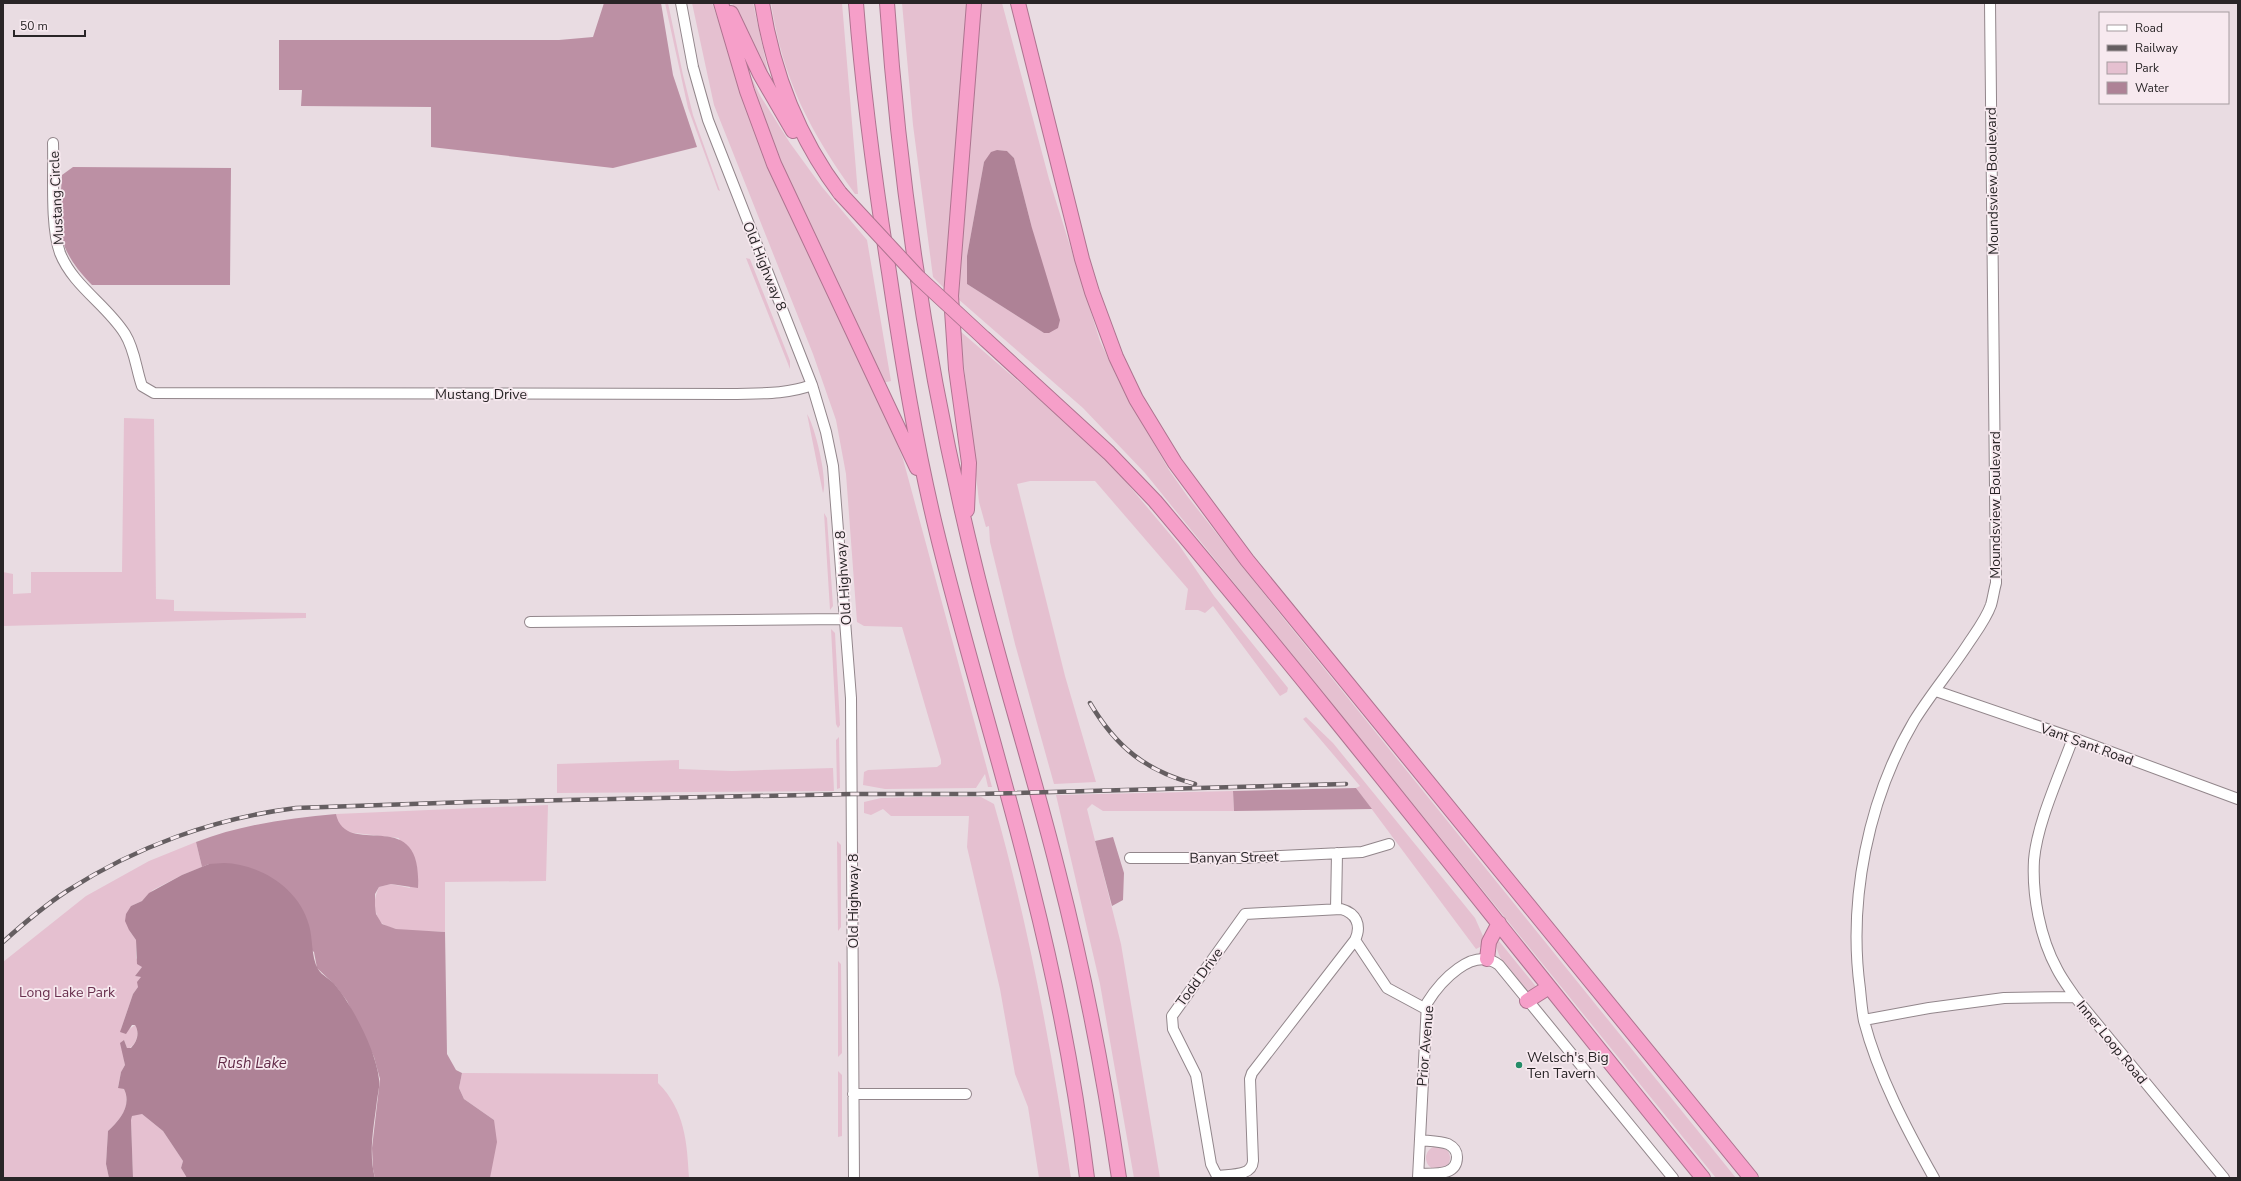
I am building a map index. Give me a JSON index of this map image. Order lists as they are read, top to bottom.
{
  "streets": {
    "street": [
      "Moundsview Boulevard",
      "Mustang Circle",
      "Old Highway 8",
      "Mustang Drive",
      "Vant Sant Road",
      "Banyan Street",
      "Todd Drive",
      "Inner Loop Road",
      "Prior Avenue"
    ]
  },
  "crossings": [
    ["Moundsview Boulevard", "Vant Sant Road"],
    ["Moundsview Boulevard", "Inner Loop Road"],
    ["Mustang Circle", "Mustang Drive"],
    ["Old Highway 8", "Mustang Drive"]
  ],
  "water": ["Rush Lake"],
  "parks": ["Long Lake Park"],
  "places": ["Welsch's Big Ten Tavern"],
  "legend": [
    "Road",
    "Railway",
    "Park",
    "Water"
  ],
  "scale_bar": "50 m"
}
